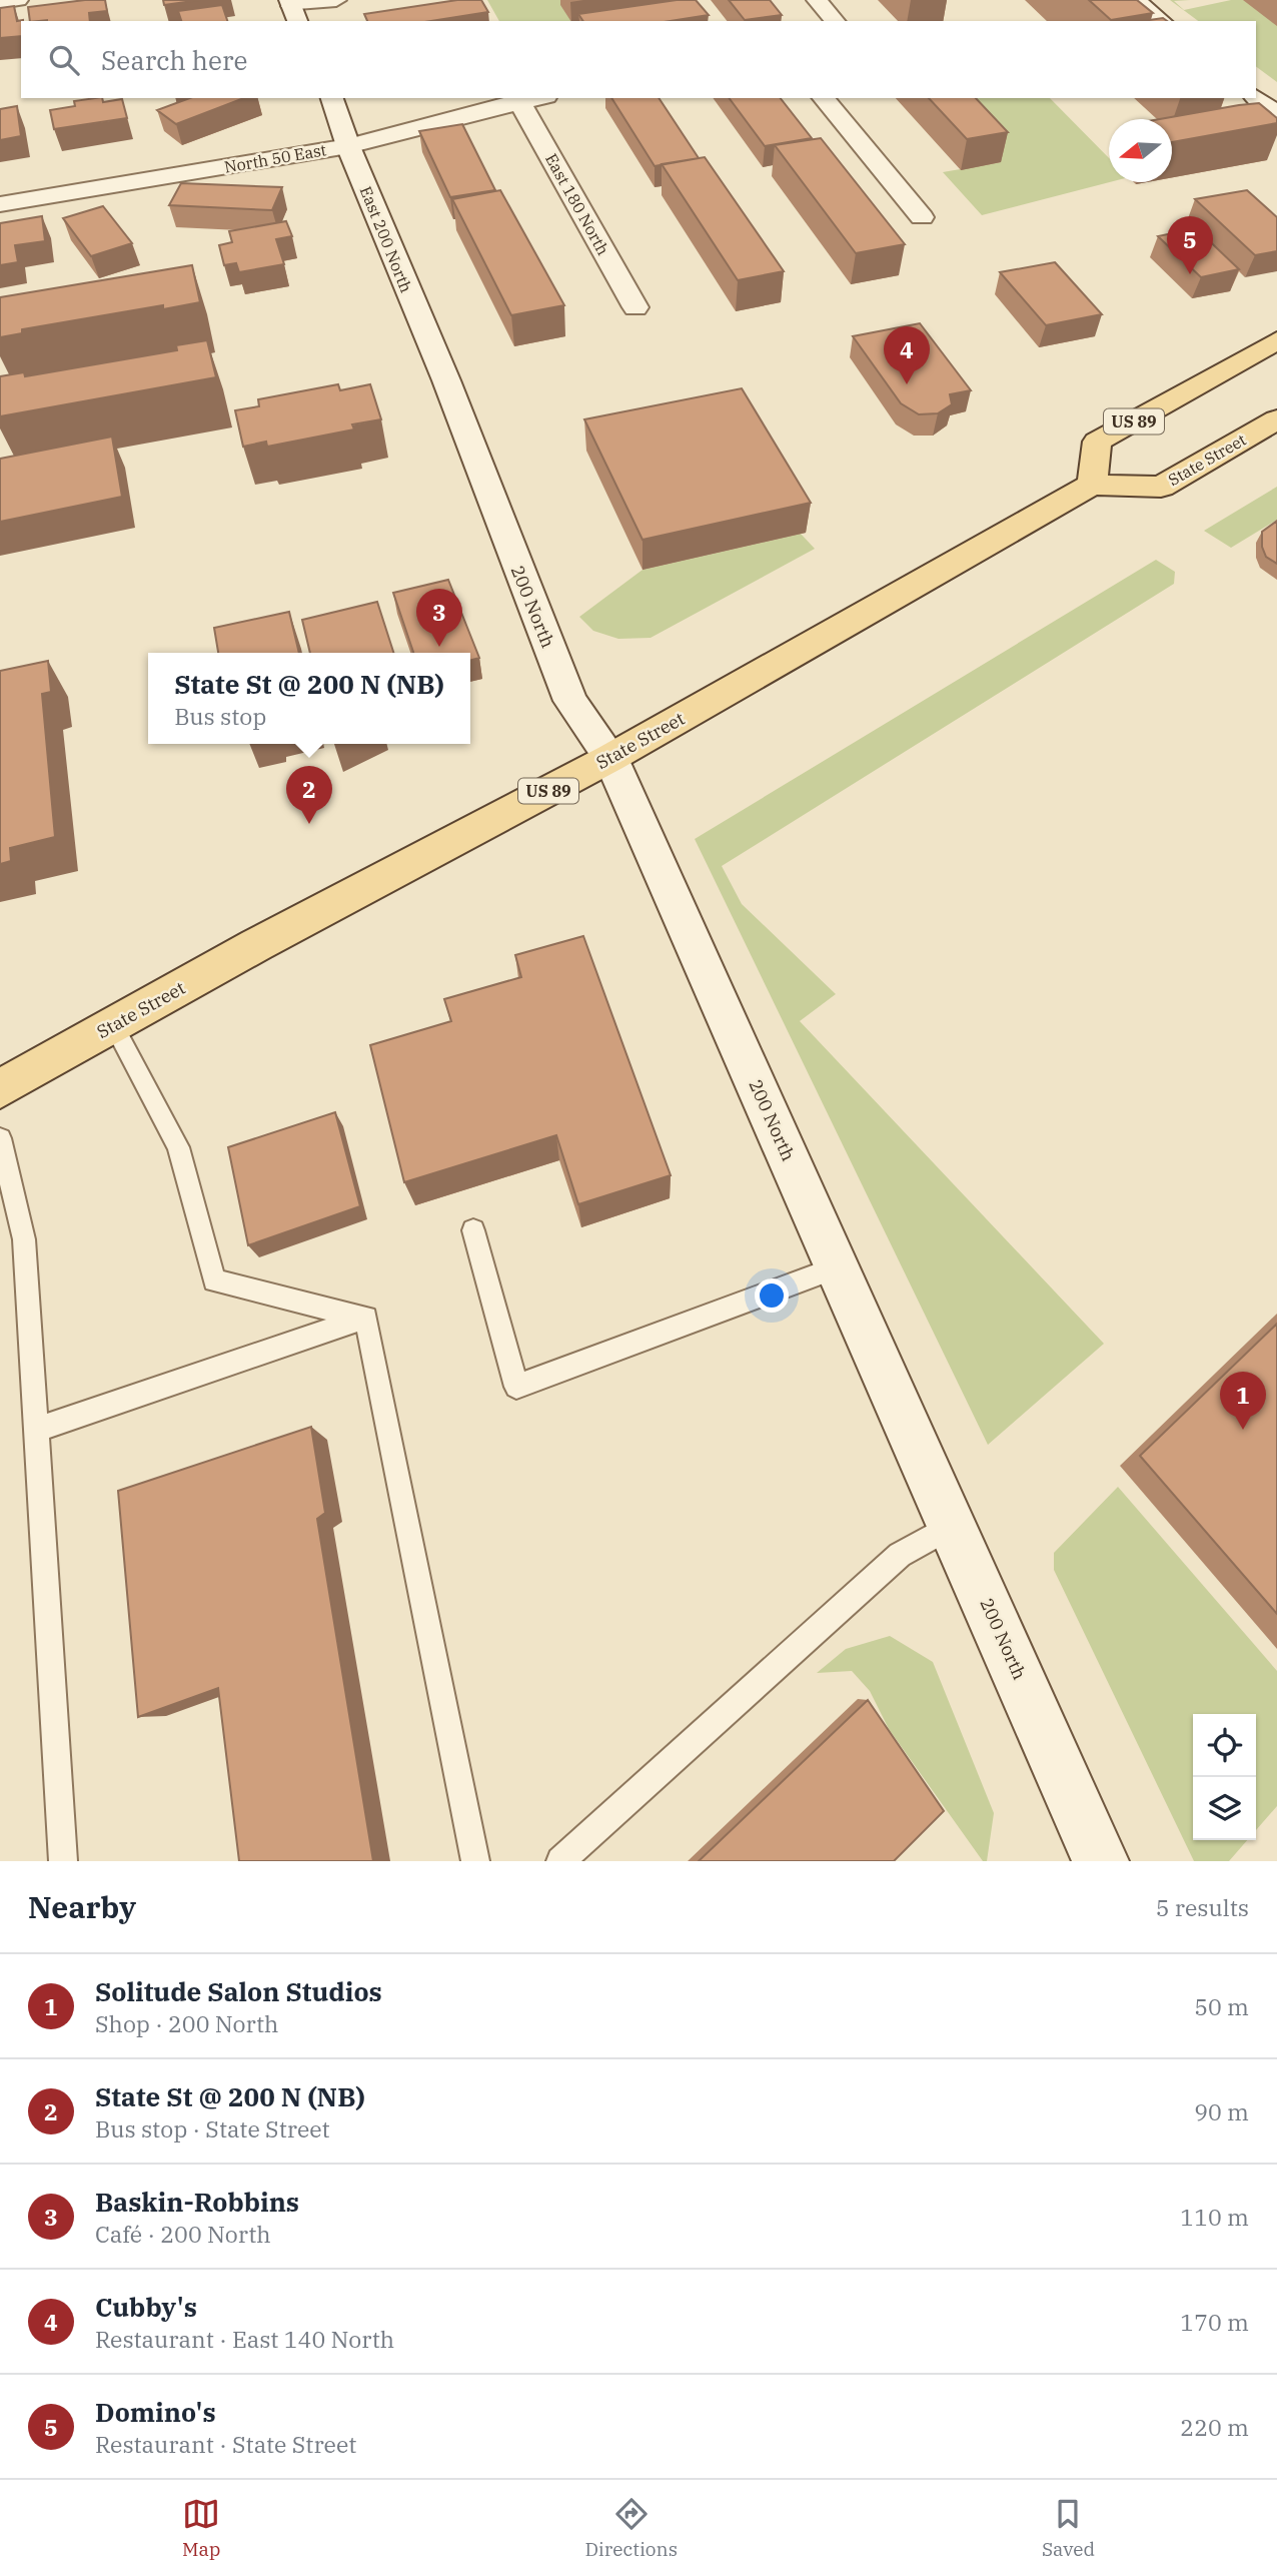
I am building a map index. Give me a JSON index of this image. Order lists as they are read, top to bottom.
{
  "streets": {
    "main road": ["US 89", "State Street"],
    "street": [
      "North 50 East",
      "East 180 North",
      "East 200 North",
      "200 North"
    ]
  },
  "crossings": [
    ["North 50 East", "East 180 North"],
    ["North 50 East", "East 200 North"],
    ["East 200 North", "200 North"],
    ["US 89", "State Street"],
    ["State Street", "200 North"]
  ],
  "north": "left",
  "page": {
    "search": "Search here",
    "pins": [
      "5",
      "4",
      "3",
      "2",
      "1"
    ],
    "popup": ["State St @ 200 N (NB)", "Bus stop"],
    "heading": ["Nearby", "5 results"],
    "list": [
      {
        "mark": "1",
        "name": "Solitude Salon Studios",
        "note": "Shop · 200 North",
        "value": "50 m"
      },
      {
        "mark": "2",
        "name": "State St @ 200 N (NB)",
        "note": "Bus stop · State Street",
        "value": "90 m"
      },
      {
        "mark": "3",
        "name": "Baskin-Robbins",
        "note": "Café · 200 North",
        "value": "110 m"
      },
      {
        "mark": "4",
        "name": "Cubby's",
        "note": "Restaurant · East 140 North",
        "value": "170 m"
      },
      {
        "mark": "5",
        "name": "Domino's",
        "note": "Restaurant · State Street",
        "value": "220 m"
      }
    ],
    "nav": ["Map", "Directions", "Saved"]
  }
}
